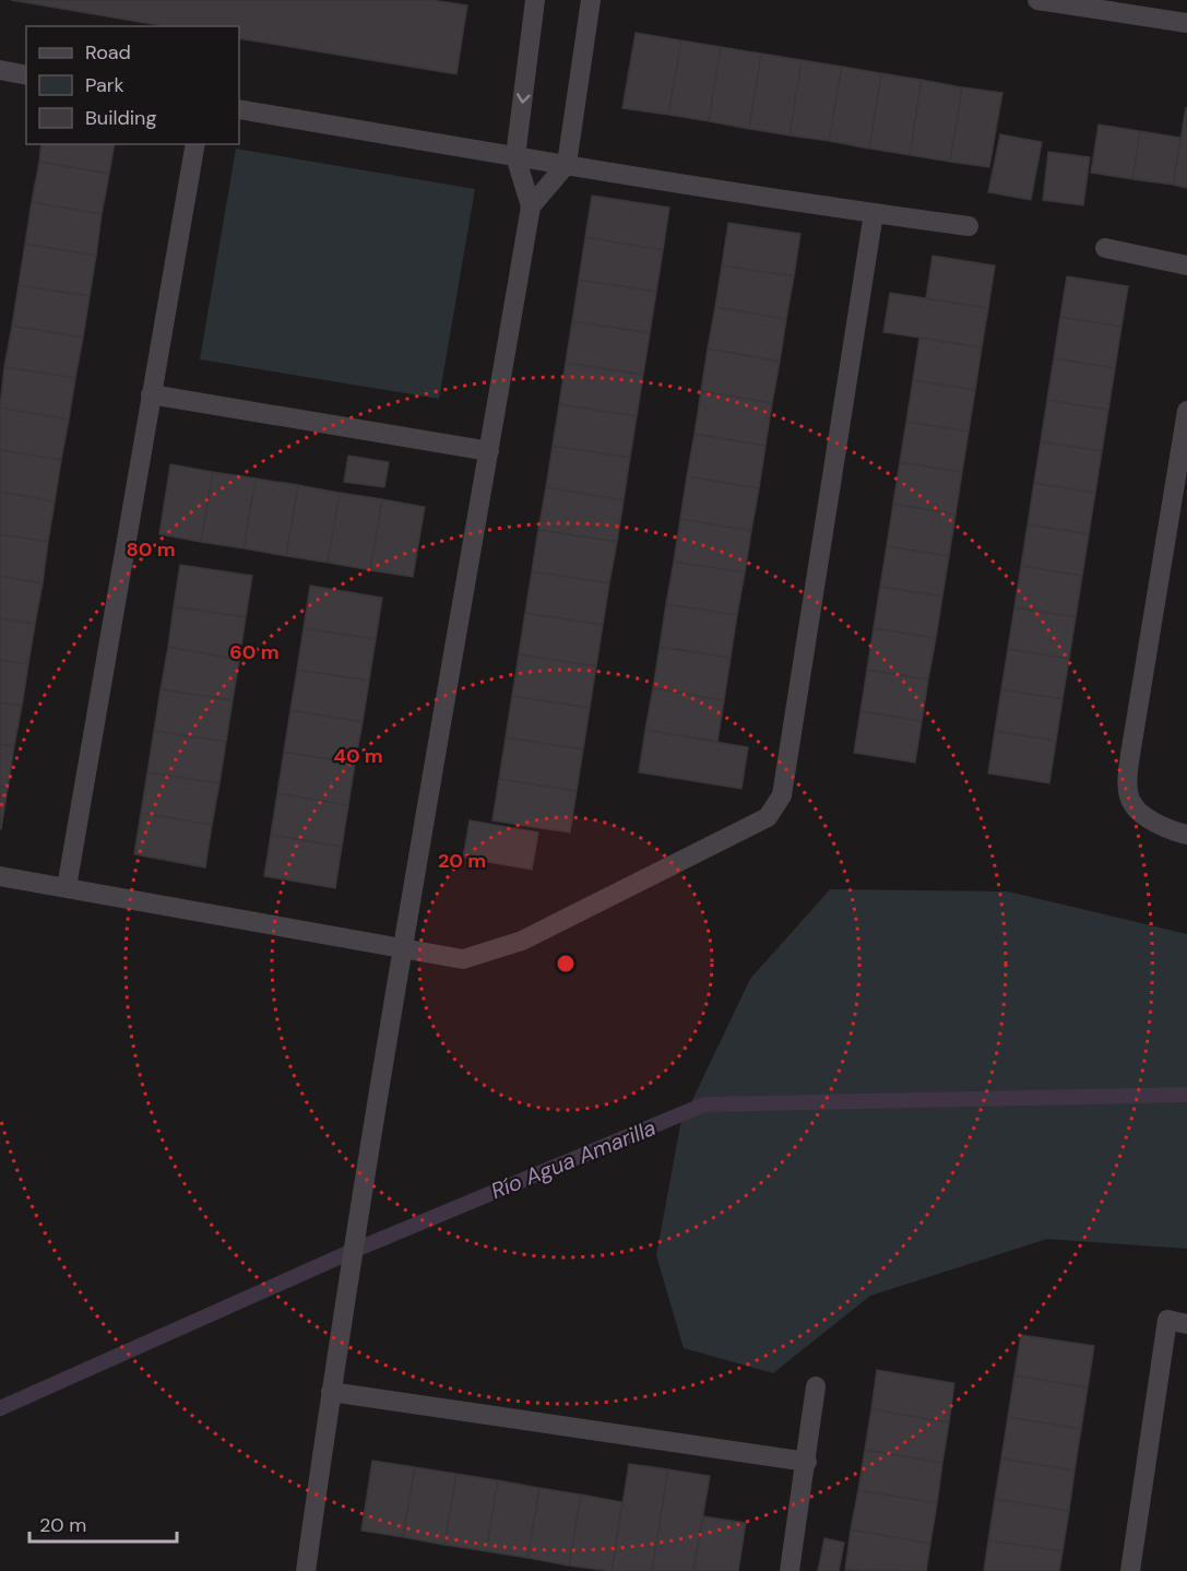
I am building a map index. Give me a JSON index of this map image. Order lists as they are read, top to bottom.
{
  "water": ["Río Agua Amarilla"],
  "legend": ["Road", "Park", "Building"],
  "scale_bar": "20 m",
  "rings": [
    "80 m",
    "60 m",
    "40 m",
    "20 m"
  ]
}
